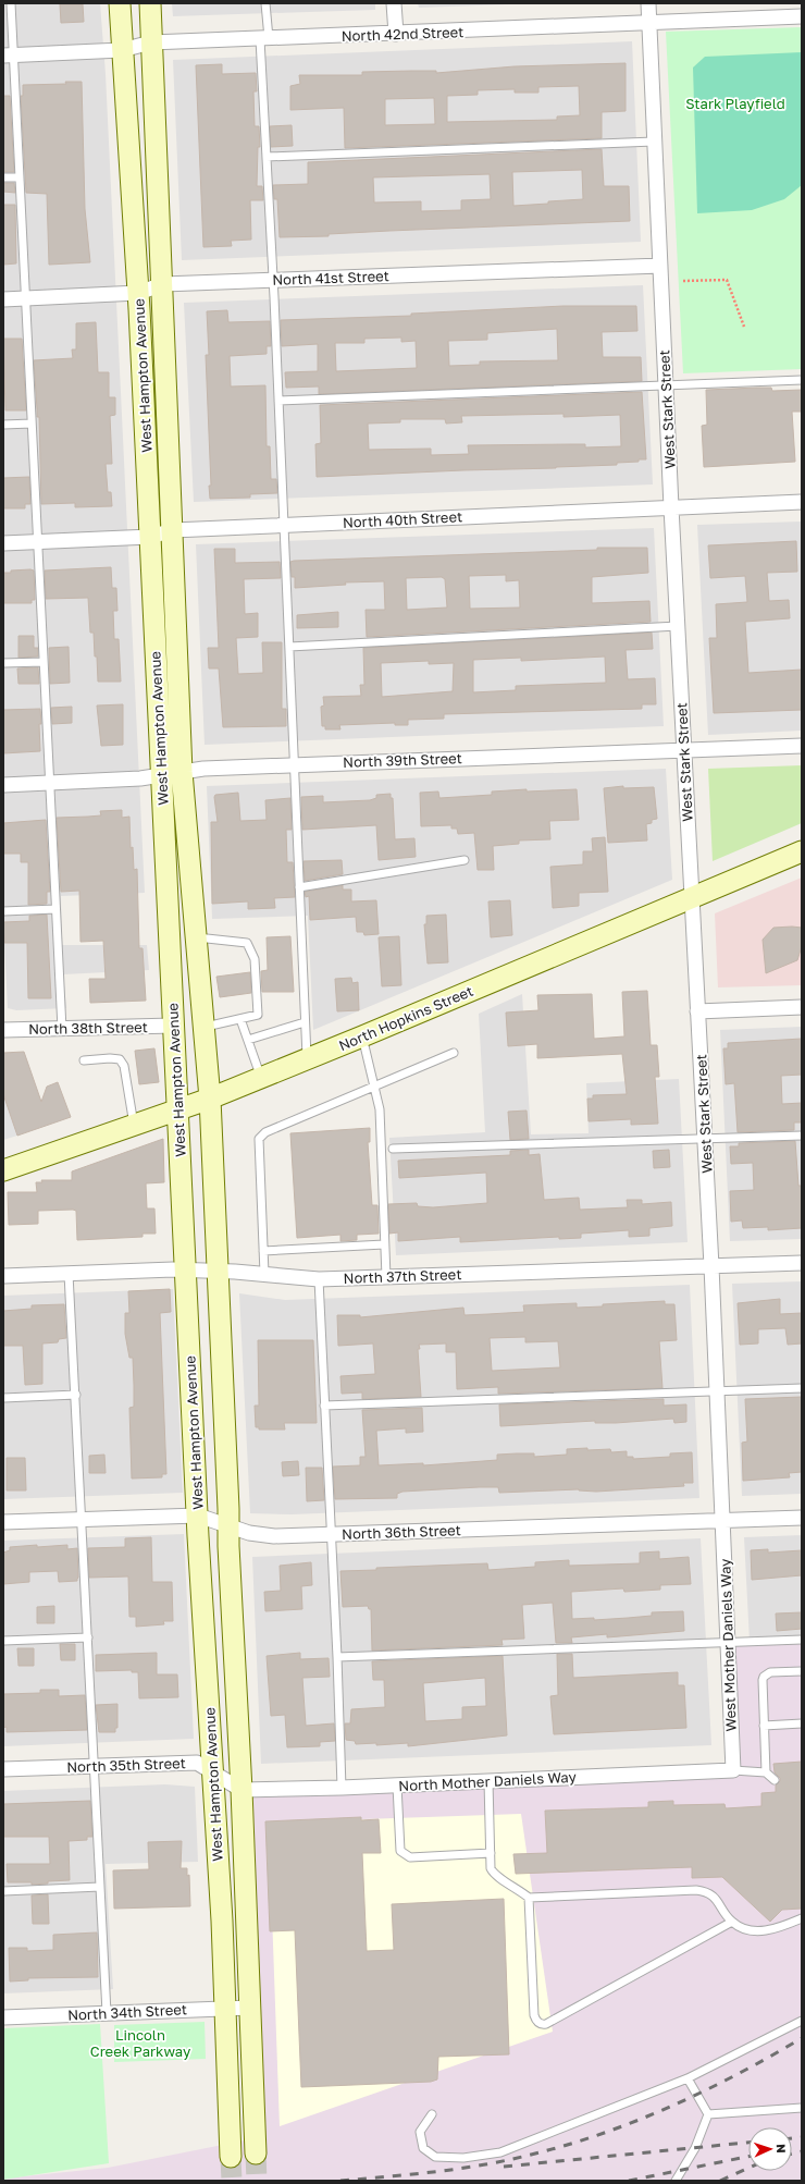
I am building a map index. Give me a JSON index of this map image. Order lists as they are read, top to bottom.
{
  "streets": {
    "main road": ["West Hampton Avenue", "North Hopkins Street"],
    "street": [
      "North 42nd Street",
      "North 41st Street",
      "West Stark Street",
      "North 40th Street",
      "North 39th Street",
      "North 38th Street",
      "North 37th Street",
      "North 36th Street",
      "West Mother Daniels Way",
      "North 35th Street",
      "North Mother Daniels Way",
      "North 34th Street"
    ]
  },
  "crossings": [
    ["North 42nd Street", "West Hampton Avenue"],
    ["North 42nd Street", "West Stark Street"],
    ["North 41st Street", "West Hampton Avenue"],
    ["North 41st Street", "West Stark Street"],
    ["West Hampton Avenue", "North 40th Street"],
    ["West Hampton Avenue", "North 39th Street"],
    ["West Hampton Avenue", "North Hopkins Street"],
    ["West Hampton Avenue", "North 38th Street"],
    ["West Hampton Avenue", "North 37th Street"],
    ["West Hampton Avenue", "North 36th Street"],
    ["West Hampton Avenue", "North 35th Street"],
    ["West Hampton Avenue", "North Mother Daniels Way"],
    ["West Hampton Avenue", "North 34th Street"],
    ["West Stark Street", "North 40th Street"],
    ["West Stark Street", "North 39th Street"],
    ["West Stark Street", "North Hopkins Street"],
    ["West Stark Street", "North 37th Street"],
    ["West Stark Street", "North 36th Street"],
    ["West Stark Street", "West Mother Daniels Way"],
    ["North 36th Street", "West Mother Daniels Way"],
    ["West Mother Daniels Way", "North Mother Daniels Way"],
    ["North 35th Street", "North Mother Daniels Way"]
  ],
  "parks": ["Stark Playfield", "Lincoln Creek Parkway"],
  "north": "right"
}
